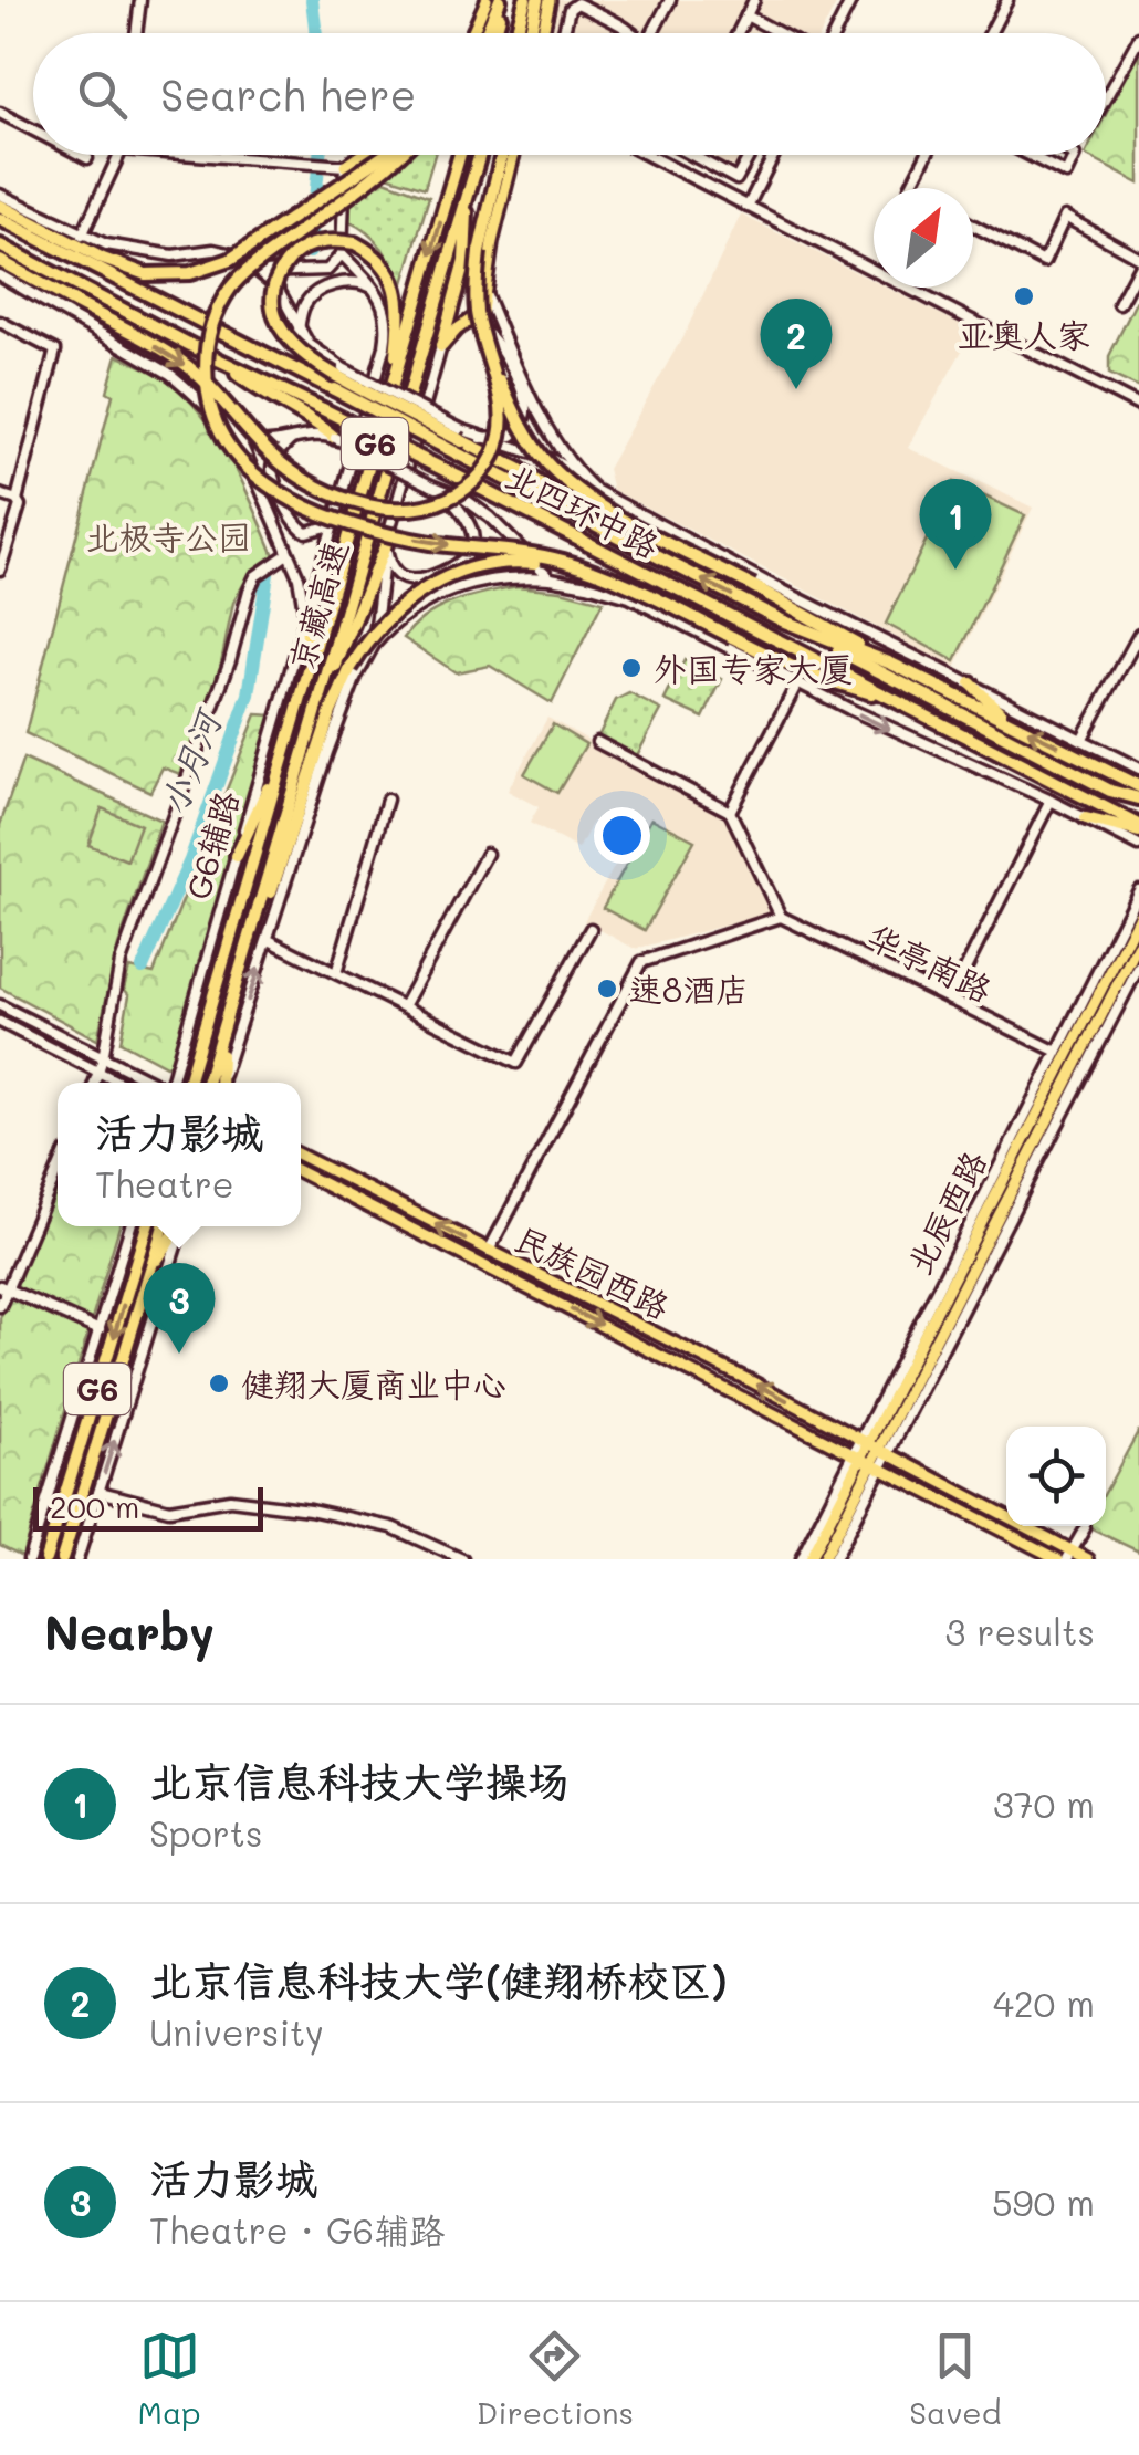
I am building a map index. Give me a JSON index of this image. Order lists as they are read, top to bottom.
{
  "streets": {
    "highway": ["G6", "北四环中路", "京藏高速"],
    "main road": ["北辰西路", "民族园西路"],
    "street": ["G6辅路", "华亭南路"]
  },
  "crossings": [
    ["华亭南路", "北辰西路"],
    ["北辰西路", "民族园西路"]
  ],
  "water": ["小月河"],
  "parks": ["北极寺公园"],
  "places": [
    "亚奥人家",
    "外国专家大厦",
    "速8酒店",
    "健翔大厦商业中心"
  ],
  "scale_bar": "200 m",
  "north": "top right",
  "page": {
    "search": "Search here",
    "pins": ["2", "1", "3"],
    "popup": ["活力影城", "Theatre"],
    "scale": "200 m",
    "heading": ["Nearby", "3 results"],
    "list": [
      {
        "mark": "1",
        "name": "北京信息科技大学操场",
        "note": "Sports",
        "value": "370 m"
      },
      {
        "mark": "2",
        "name": "北京信息科技大学(健翔桥校区)",
        "note": "University",
        "value": "420 m"
      },
      {
        "mark": "3",
        "name": "活力影城",
        "note": "Theatre · G6辅路",
        "value": "590 m"
      }
    ],
    "nav": ["Map", "Directions", "Saved"]
  }
}
